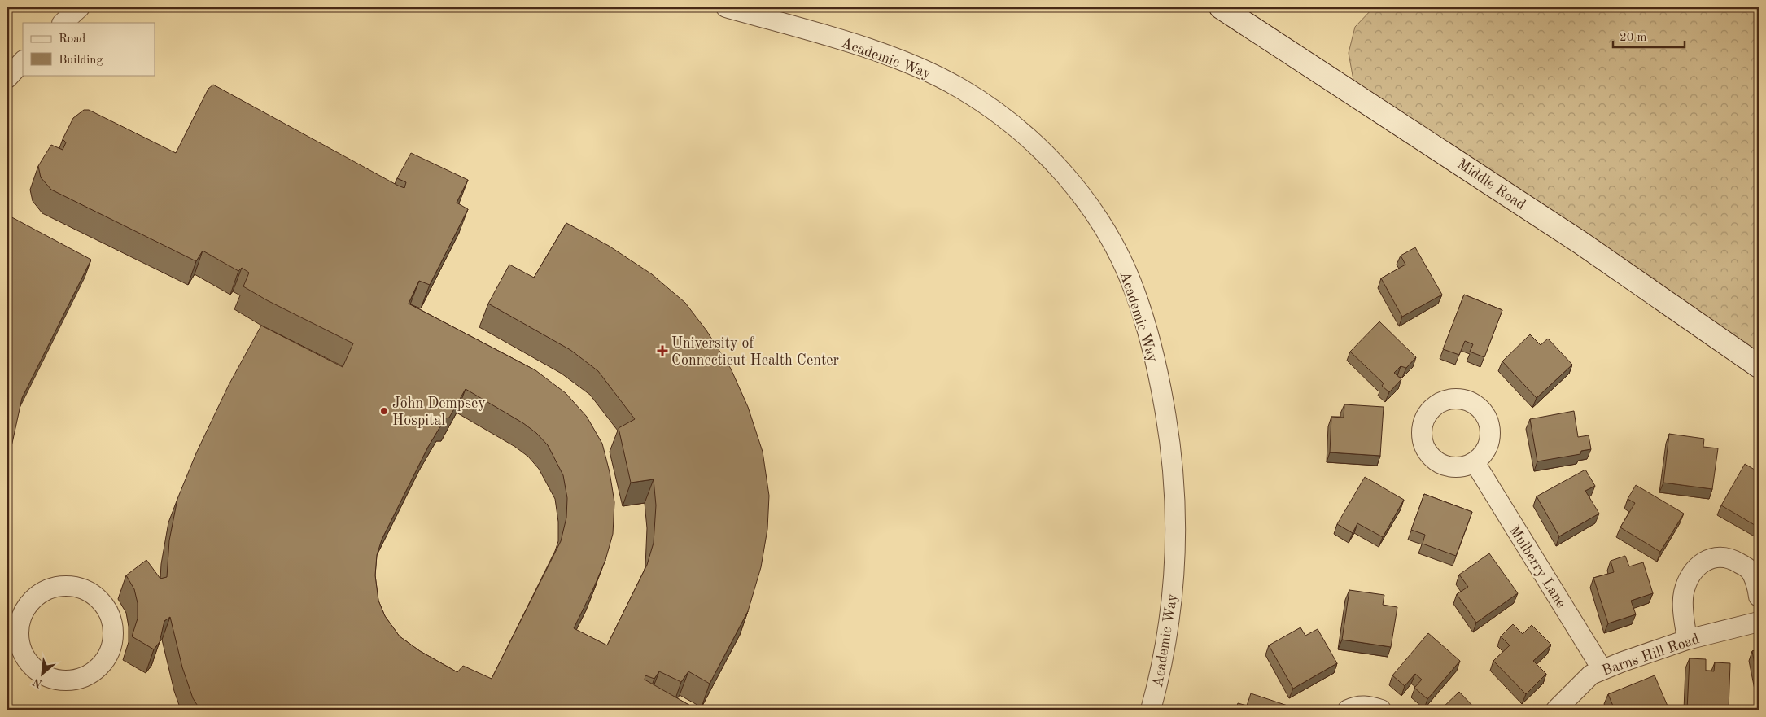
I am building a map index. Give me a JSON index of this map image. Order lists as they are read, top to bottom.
{
  "streets": {
    "street": [
      "Academic Way",
      "Middle Road",
      "Mulberry Lane",
      "Barns Hill Road"
    ]
  },
  "crossings": [
    ["Mulberry Lane", "Barns Hill Road"]
  ],
  "places": {
    "health": ["University of Connecticut Health Center"],
    "other": ["John Dempsey Hospital"]
  },
  "legend": ["Road", "Building"],
  "scale_bar": "20 m",
  "north": "bottom left"
}
